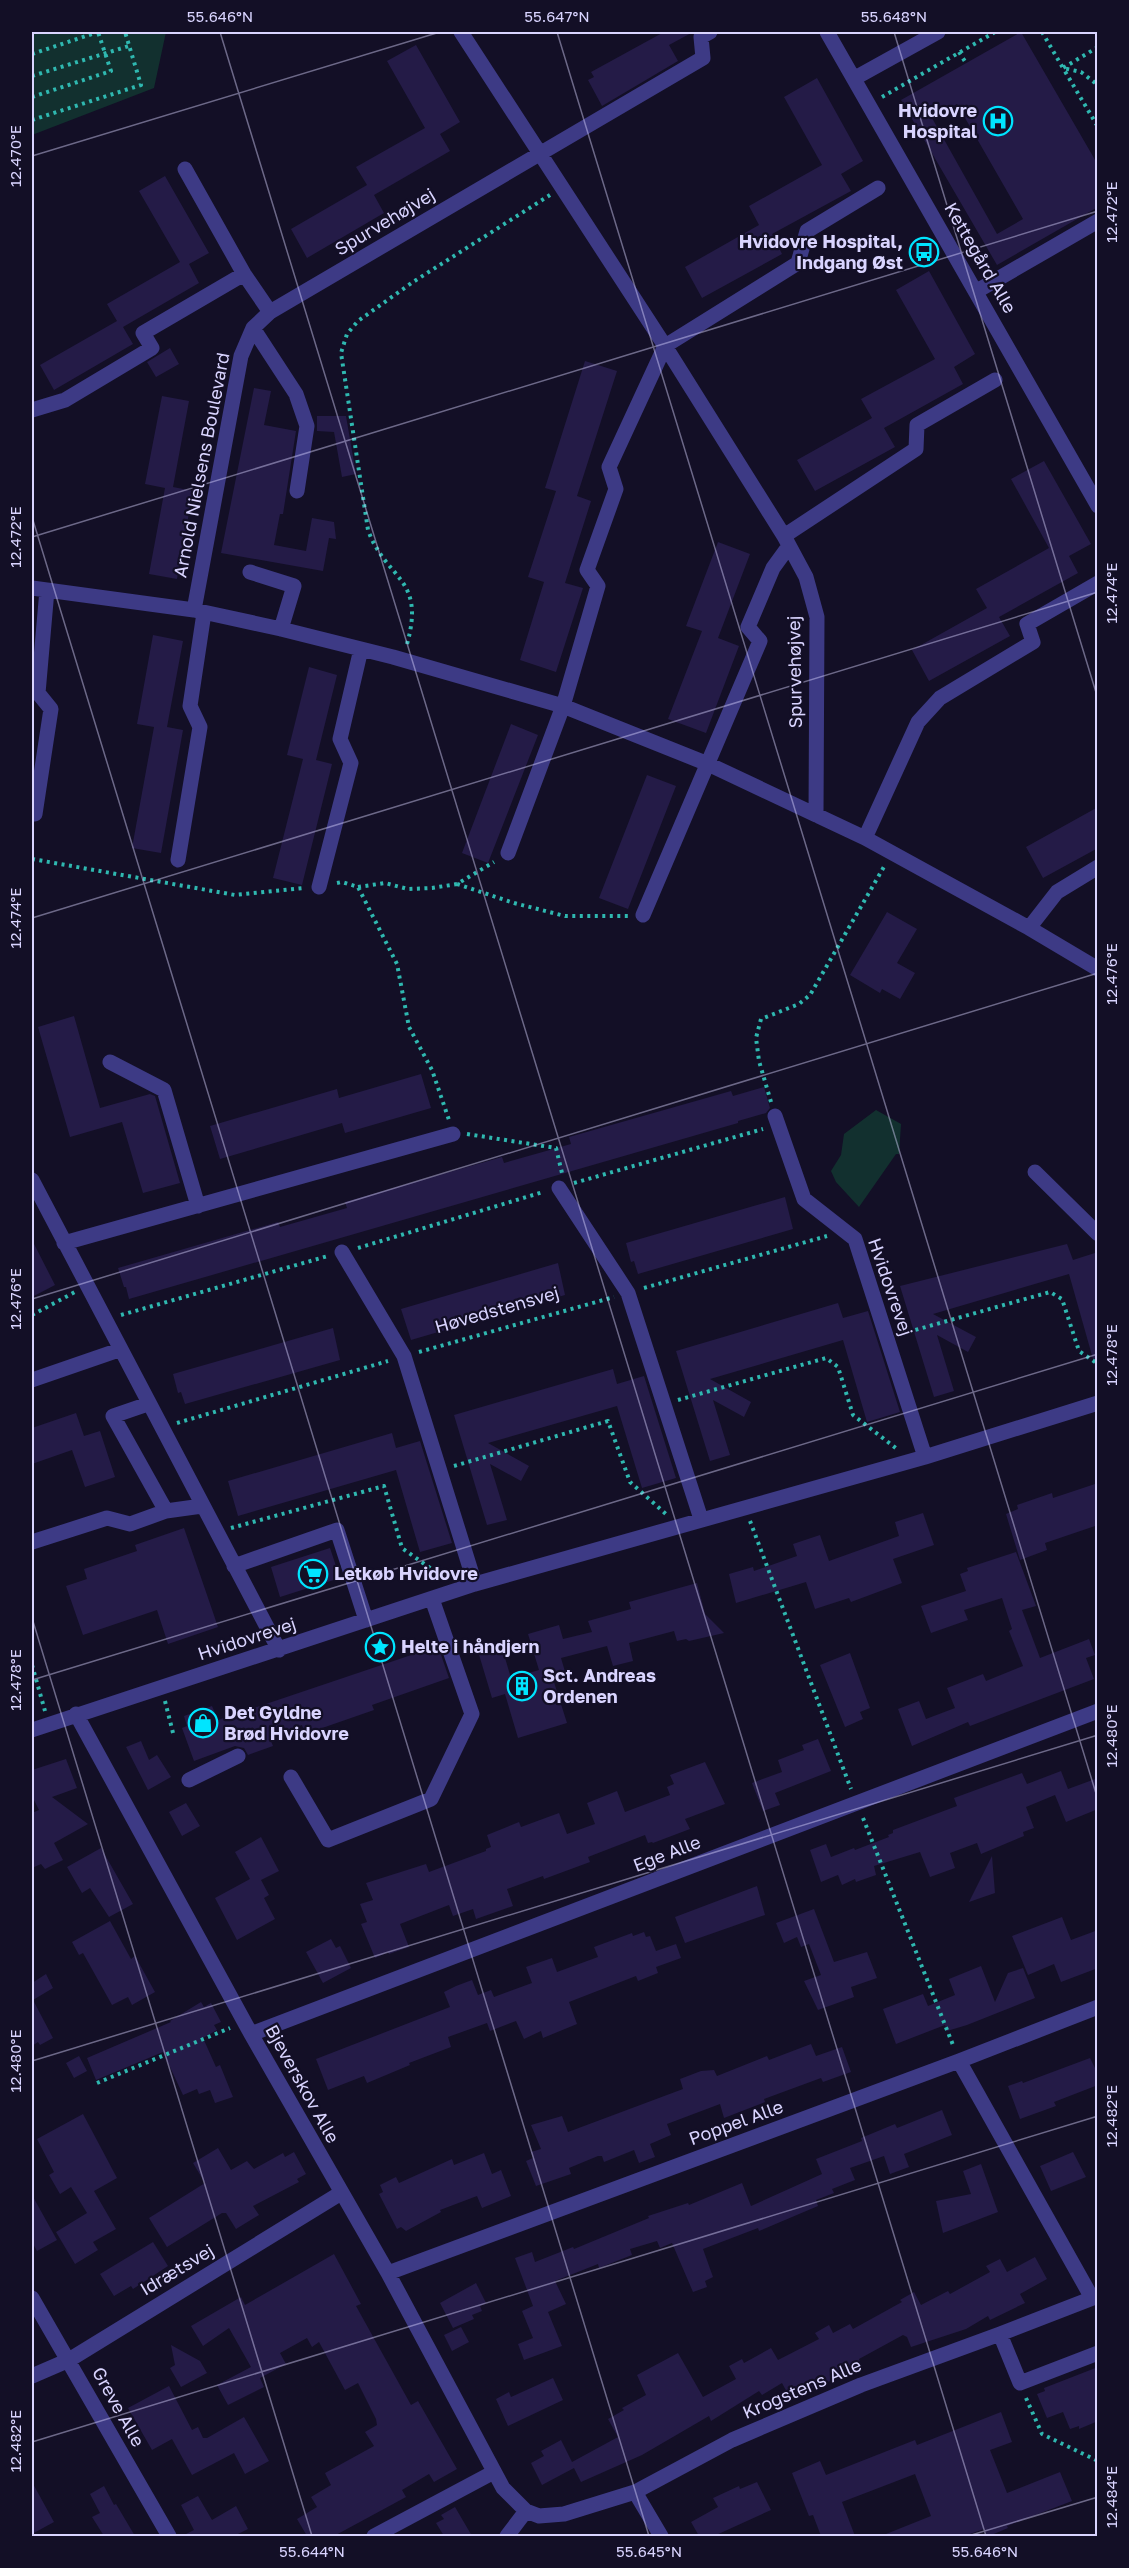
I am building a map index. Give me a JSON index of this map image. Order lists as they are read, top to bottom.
{
  "streets": {
    "street": [
      "Spurvehøjvej",
      "Kettegård Alle",
      "Arnold Nielsens Boulevard",
      "Hvidovrevej",
      "Ege Alle",
      "Bjeverskov Alle",
      "Poppel Alle",
      "Idrætsvej",
      "Krogstens Alle",
      "Greve Alle"
    ],
    "path": ["Høvedstensvej"]
  },
  "crossings": [
    ["Spurvehøjvej", "Arnold Nielsens Boulevard"],
    ["Hvidovrevej", "Høvedstensvej"],
    ["Hvidovrevej", "Bjeverskov Alle"],
    ["Ege Alle", "Bjeverskov Alle"],
    ["Bjeverskov Alle", "Poppel Alle"],
    ["Bjeverskov Alle", "Idrætsvej"],
    ["Bjeverskov Alle", "Krogstens Alle"],
    ["Idrætsvej", "Greve Alle"]
  ],
  "places": {
    "hospital": ["Hvidovre Hospital"],
    "bus stop": ["Hvidovre Hospital, Indgang Øst"],
    "supermarket": ["Letkøb Hvidovre"],
    "place": ["Helte i håndjern"],
    "building": ["Sct. Andreas Ordenen"],
    "shop": ["Det Gyldne Brød Hvidovre"]
  },
  "coordinates": [
    "55.646°N",
    "55.647°N",
    "55.648°N",
    "12.470°E",
    "12.472°E",
    "12.474°E",
    "12.476°E",
    "12.478°E",
    "12.480°E",
    "12.482°E",
    "12.484°E",
    "55.644°N",
    "55.645°N"
  ]
}
